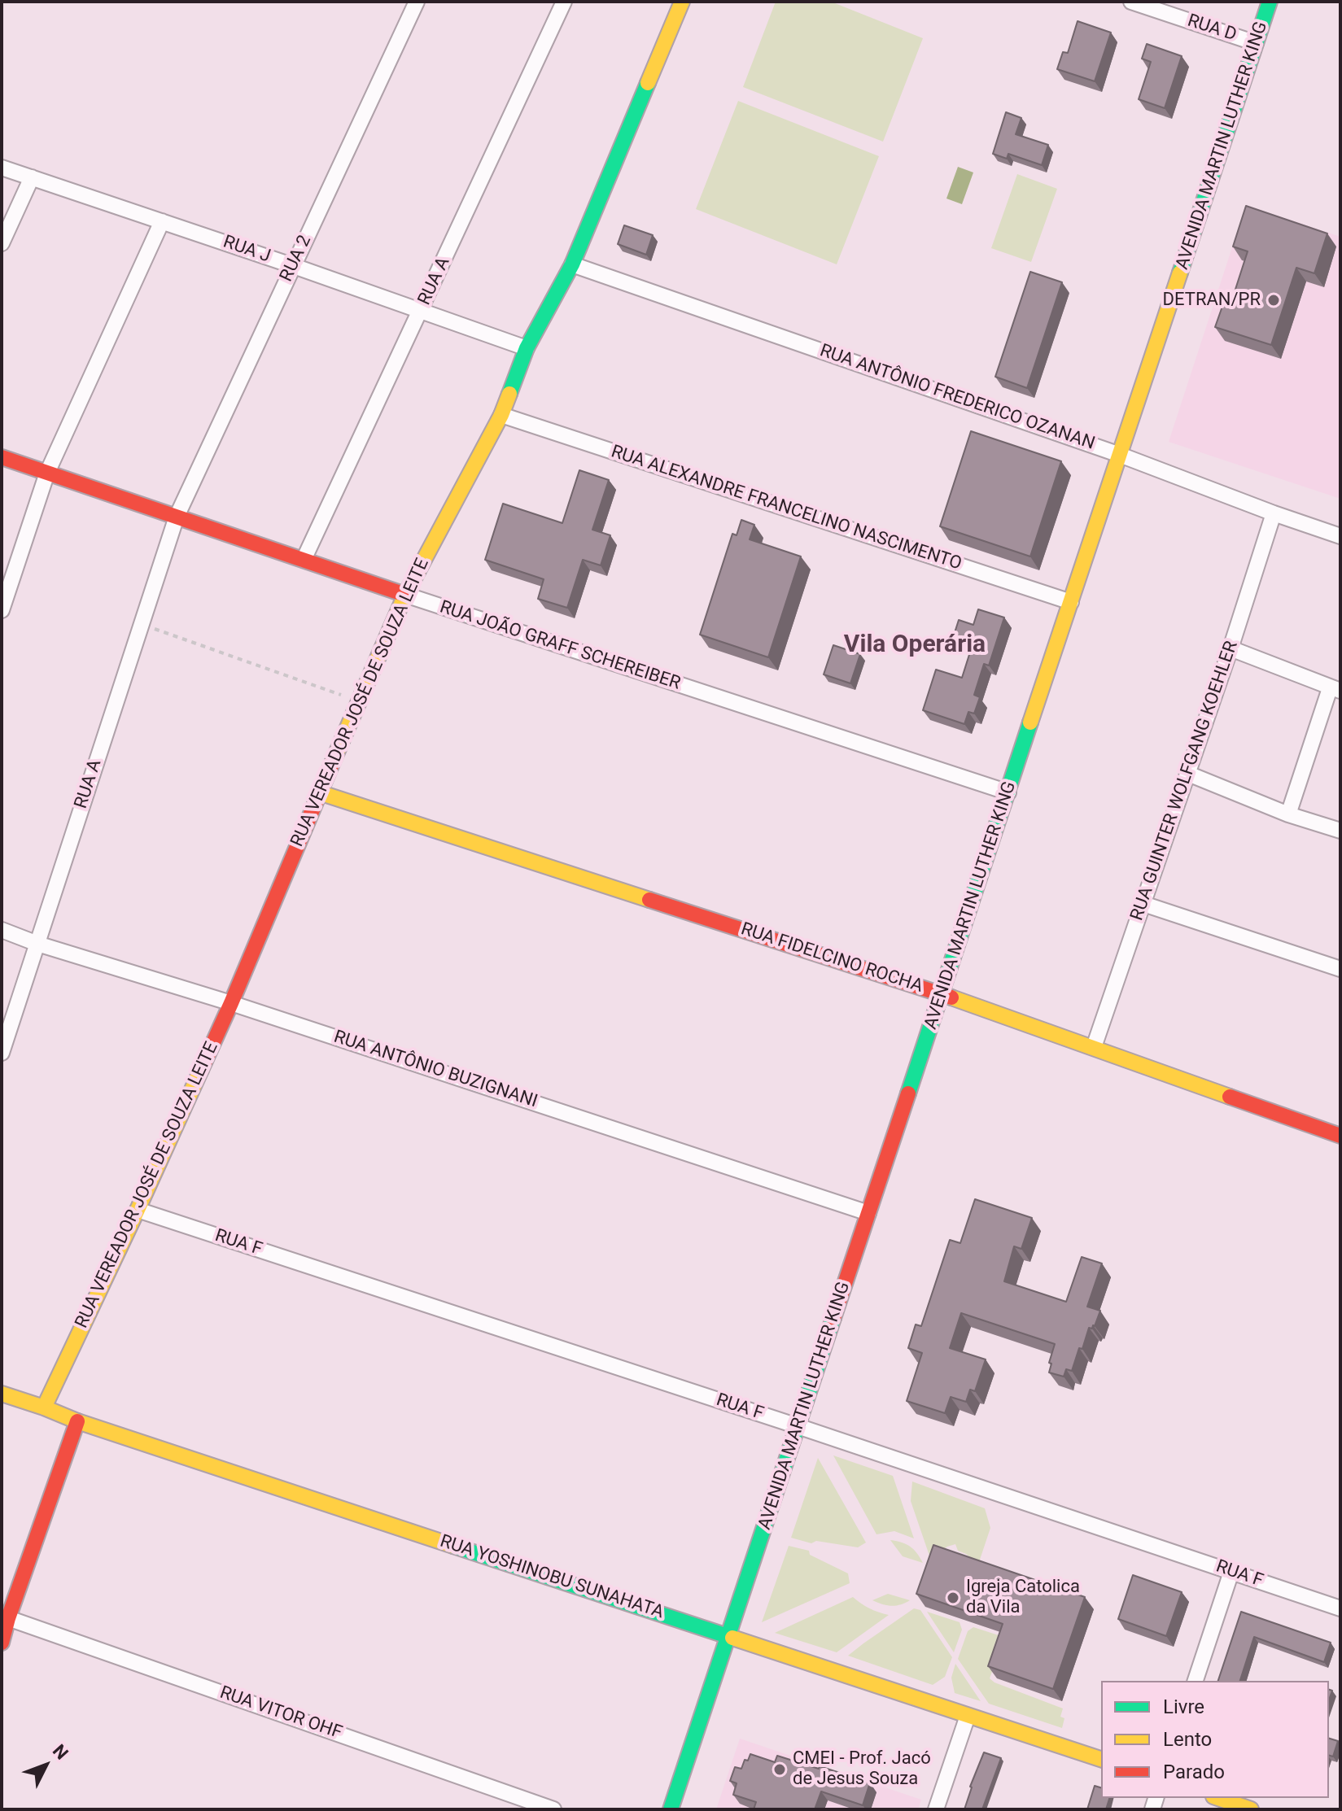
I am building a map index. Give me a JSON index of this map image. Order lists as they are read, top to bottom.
{
  "streets": {
    "street": [
      "RUA D",
      "AVENIDA MARTIN LUTHER KING",
      "RUA J",
      "RUA 2",
      "RUA A",
      "RUA ANTÔNIO FREDERICO OZANAN",
      "RUA ALEXANDRE FRANCELINO NASCIMENTO",
      "RUA JOÃO GRAFF SCHEREIBER",
      "RUA VEREADOR JOSÉ DE SOUZA LEITE",
      "RUA GUINTER WOLFGANG KOEHLER",
      "RUA FIDELCINO ROCHA",
      "RUA ANTÔNIO BUZIGNANI",
      "RUA F",
      "RUA YOSHINOBU SUNAHATA",
      "RUA VITOR OHF"
    ]
  },
  "crossings": [
    ["RUA D", "AVENIDA MARTIN LUTHER KING"],
    ["AVENIDA MARTIN LUTHER KING", "RUA ANTÔNIO FREDERICO OZANAN"],
    ["AVENIDA MARTIN LUTHER KING", "RUA ALEXANDRE FRANCELINO NASCIMENTO"],
    ["AVENIDA MARTIN LUTHER KING", "RUA JOÃO GRAFF SCHEREIBER"],
    ["AVENIDA MARTIN LUTHER KING", "RUA FIDELCINO ROCHA"],
    ["AVENIDA MARTIN LUTHER KING", "RUA ANTÔNIO BUZIGNANI"],
    ["AVENIDA MARTIN LUTHER KING", "RUA F"],
    ["AVENIDA MARTIN LUTHER KING", "RUA YOSHINOBU SUNAHATA"],
    ["RUA J", "RUA 2"],
    ["RUA J", "RUA A"],
    ["RUA J", "RUA VEREADOR JOSÉ DE SOUZA LEITE"],
    ["RUA 2", "RUA A"],
    ["RUA 2", "RUA JOÃO GRAFF SCHEREIBER"],
    ["RUA A", "RUA JOÃO GRAFF SCHEREIBER"],
    ["RUA A", "RUA ANTÔNIO BUZIGNANI"],
    ["RUA ANTÔNIO FREDERICO OZANAN", "RUA VEREADOR JOSÉ DE SOUZA LEITE"],
    ["RUA ANTÔNIO FREDERICO OZANAN", "RUA GUINTER WOLFGANG KOEHLER"],
    ["RUA ALEXANDRE FRANCELINO NASCIMENTO", "RUA VEREADOR JOSÉ DE SOUZA LEITE"],
    ["RUA JOÃO GRAFF SCHEREIBER", "RUA VEREADOR JOSÉ DE SOUZA LEITE"],
    ["RUA VEREADOR JOSÉ DE SOUZA LEITE", "RUA FIDELCINO ROCHA"],
    ["RUA VEREADOR JOSÉ DE SOUZA LEITE", "RUA ANTÔNIO BUZIGNANI"],
    ["RUA VEREADOR JOSÉ DE SOUZA LEITE", "RUA F"],
    ["RUA VEREADOR JOSÉ DE SOUZA LEITE", "RUA YOSHINOBU SUNAHATA"],
    ["RUA GUINTER WOLFGANG KOEHLER", "RUA FIDELCINO ROCHA"]
  ],
  "districts": ["Vila Operária"],
  "places": ["DETRAN/PR", "Igreja Catolica da Vila", "CMEI - Prof. Jacó de Jesus Souza"],
  "legend": ["Livre", "Lento", "Parado"],
  "north": "top right"
}
